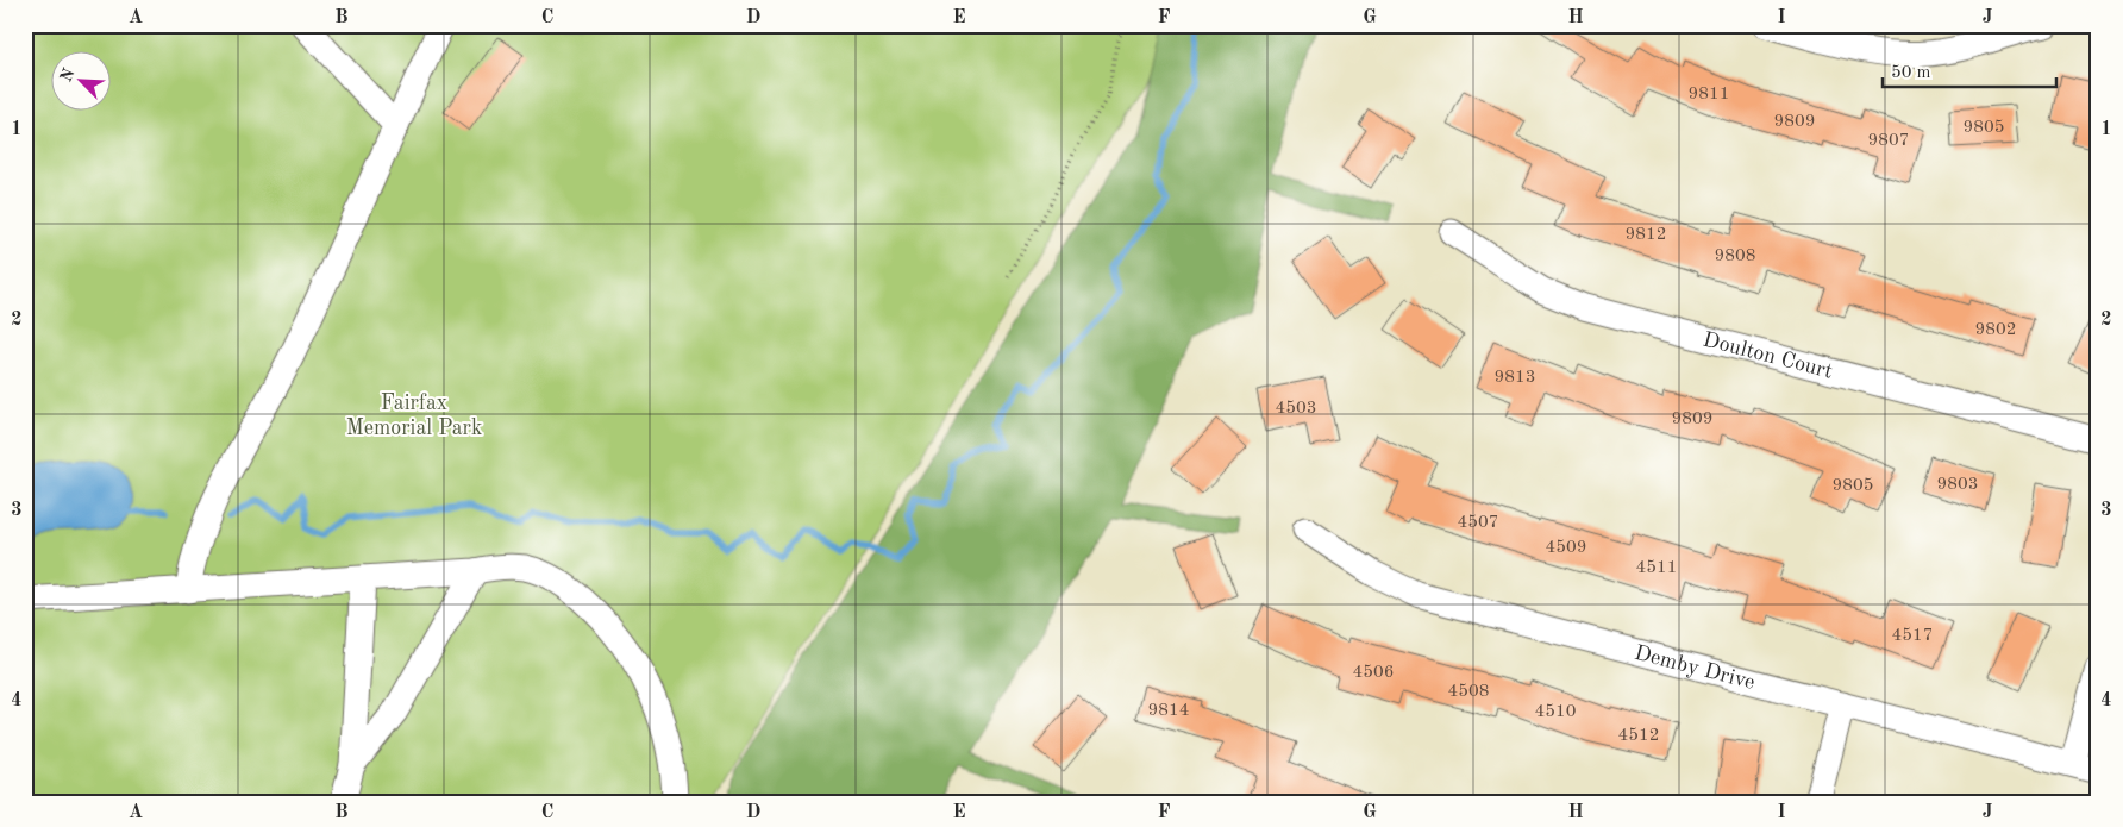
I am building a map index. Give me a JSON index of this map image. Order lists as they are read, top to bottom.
{
  "streets": {
    "street": ["Doulton Court", "Demby Drive"]
  },
  "parks": ["Fairfax Memorial Park"],
  "house_numbers": [
    "9811",
    "9809",
    "9805",
    "9807",
    "9812",
    "9808",
    "9802",
    "9813",
    "4503",
    "9809",
    "9803",
    "9805",
    "4507",
    "4509",
    "4511",
    "4517",
    "4506",
    "4508",
    "9814",
    "4510",
    "4512"
  ],
  "scale_bar": "50 m",
  "north": "top left",
  "grid": {
    "columns": [
      "A",
      "B",
      "C",
      "D",
      "E",
      "F",
      "G",
      "H",
      "I",
      "J"
    ],
    "rows": [
      "1",
      "2",
      "3",
      "4"
    ]
  }
}
